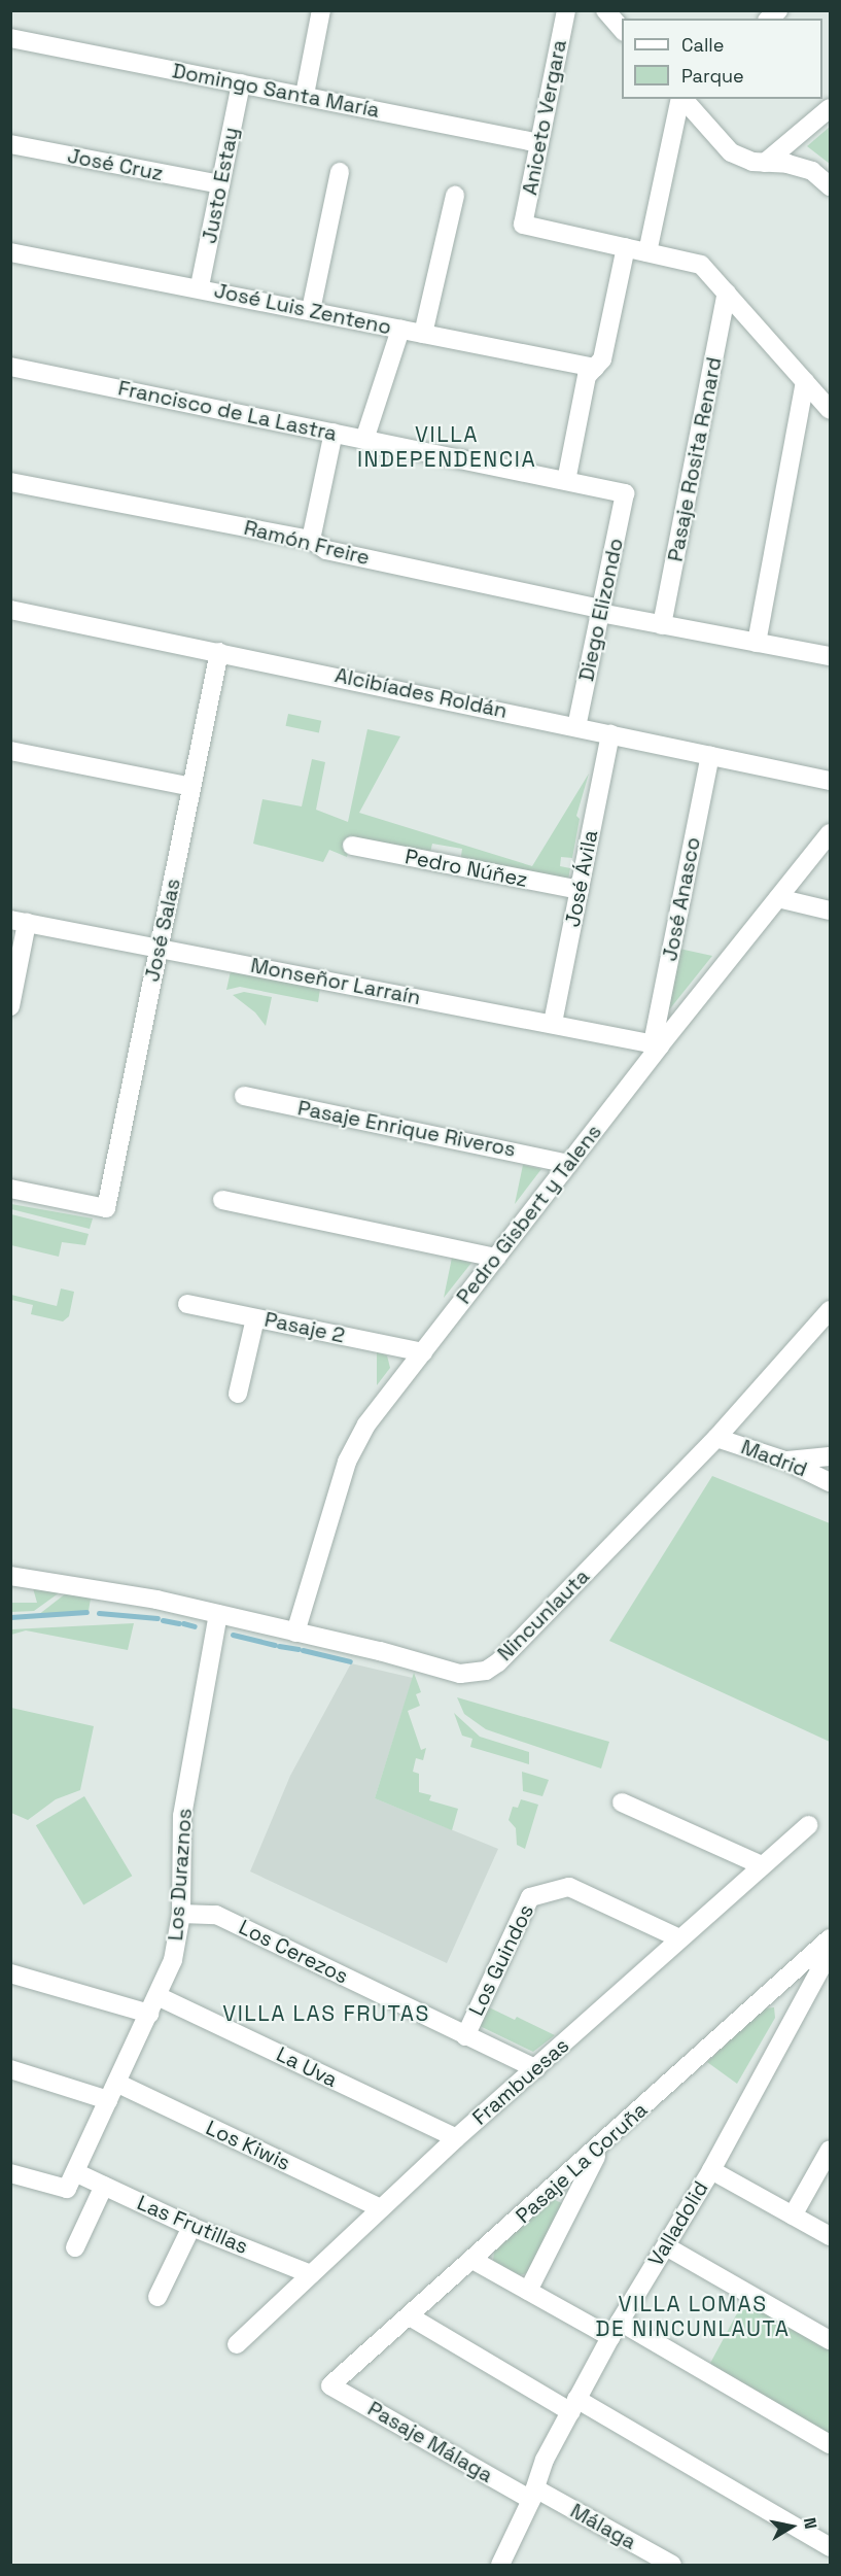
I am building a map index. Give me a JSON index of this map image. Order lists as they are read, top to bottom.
{
  "streets": {
    "street": [
      "Domingo Santa María",
      "Aniceto Vergara",
      "José Cruz",
      "Justo Estay",
      "José Luis Zenteno",
      "Francisco de La Lastra",
      "Pasaje Rosita Renard",
      "Ramón Freire",
      "Diego Elizondo",
      "Alcibíades Roldán",
      "Pedro Núñez",
      "José Ávila",
      "José Anasco",
      "José Salas",
      "Monseñor Larraín",
      "Pasaje Enrique Riveros",
      "Pedro Gisbert y Talens",
      "Pasaje 2",
      "Madrid",
      "Nincunlauta",
      "Los Duraznos",
      "Los Cerezos",
      "Los Guindos",
      "La Uva",
      "Frambuesas",
      "Los Kiwis",
      "Pasaje La Coruña",
      "Valladolid",
      "Las Frutillas",
      "Pasaje Málaga",
      "Málaga"
    ]
  },
  "crossings": [
    ["Domingo Santa María", "Aniceto Vergara"],
    ["Domingo Santa María", "Justo Estay"],
    ["José Cruz", "Justo Estay"],
    ["Justo Estay", "José Luis Zenteno"],
    ["Francisco de La Lastra", "Diego Elizondo"],
    ["Pasaje Rosita Renard", "Ramón Freire"],
    ["Ramón Freire", "Diego Elizondo"],
    ["Diego Elizondo", "Alcibíades Roldán"],
    ["Alcibíades Roldán", "José Ávila"],
    ["Alcibíades Roldán", "José Anasco"],
    ["Alcibíades Roldán", "José Salas"],
    ["Pedro Núñez", "José Ávila"],
    ["José Ávila", "Monseñor Larraín"],
    ["José Anasco", "Monseñor Larraín"],
    ["José Anasco", "Pedro Gisbert y Talens"],
    ["José Salas", "Monseñor Larraín"],
    ["Monseñor Larraín", "Pedro Gisbert y Talens"],
    ["Pasaje Enrique Riveros", "Pedro Gisbert y Talens"],
    ["Pedro Gisbert y Talens", "Pasaje 2"],
    ["Pedro Gisbert y Talens", "Nincunlauta"],
    ["Madrid", "Nincunlauta"],
    ["Nincunlauta", "Los Duraznos"],
    ["Los Duraznos", "Los Cerezos"],
    ["Los Duraznos", "La Uva"],
    ["Los Duraznos", "Los Kiwis"],
    ["Los Duraznos", "Las Frutillas"],
    ["Los Cerezos", "Los Guindos"],
    ["Los Cerezos", "Frambuesas"],
    ["Los Guindos", "Frambuesas"],
    ["La Uva", "Frambuesas"],
    ["Frambuesas", "Los Kiwis"],
    ["Frambuesas", "Las Frutillas"],
    ["Pasaje La Coruña", "Pasaje Málaga"],
    ["Valladolid", "Pasaje Málaga"],
    ["Valladolid", "Málaga"],
    ["Pasaje Málaga", "Málaga"]
  ],
  "districts": ["VILLA INDEPENDENCIA", "VILLA LAS FRUTAS", "VILLA LOMAS DE NINCUNLAUTA"],
  "legend": ["Calle", "Parque"],
  "north": "right"
}
